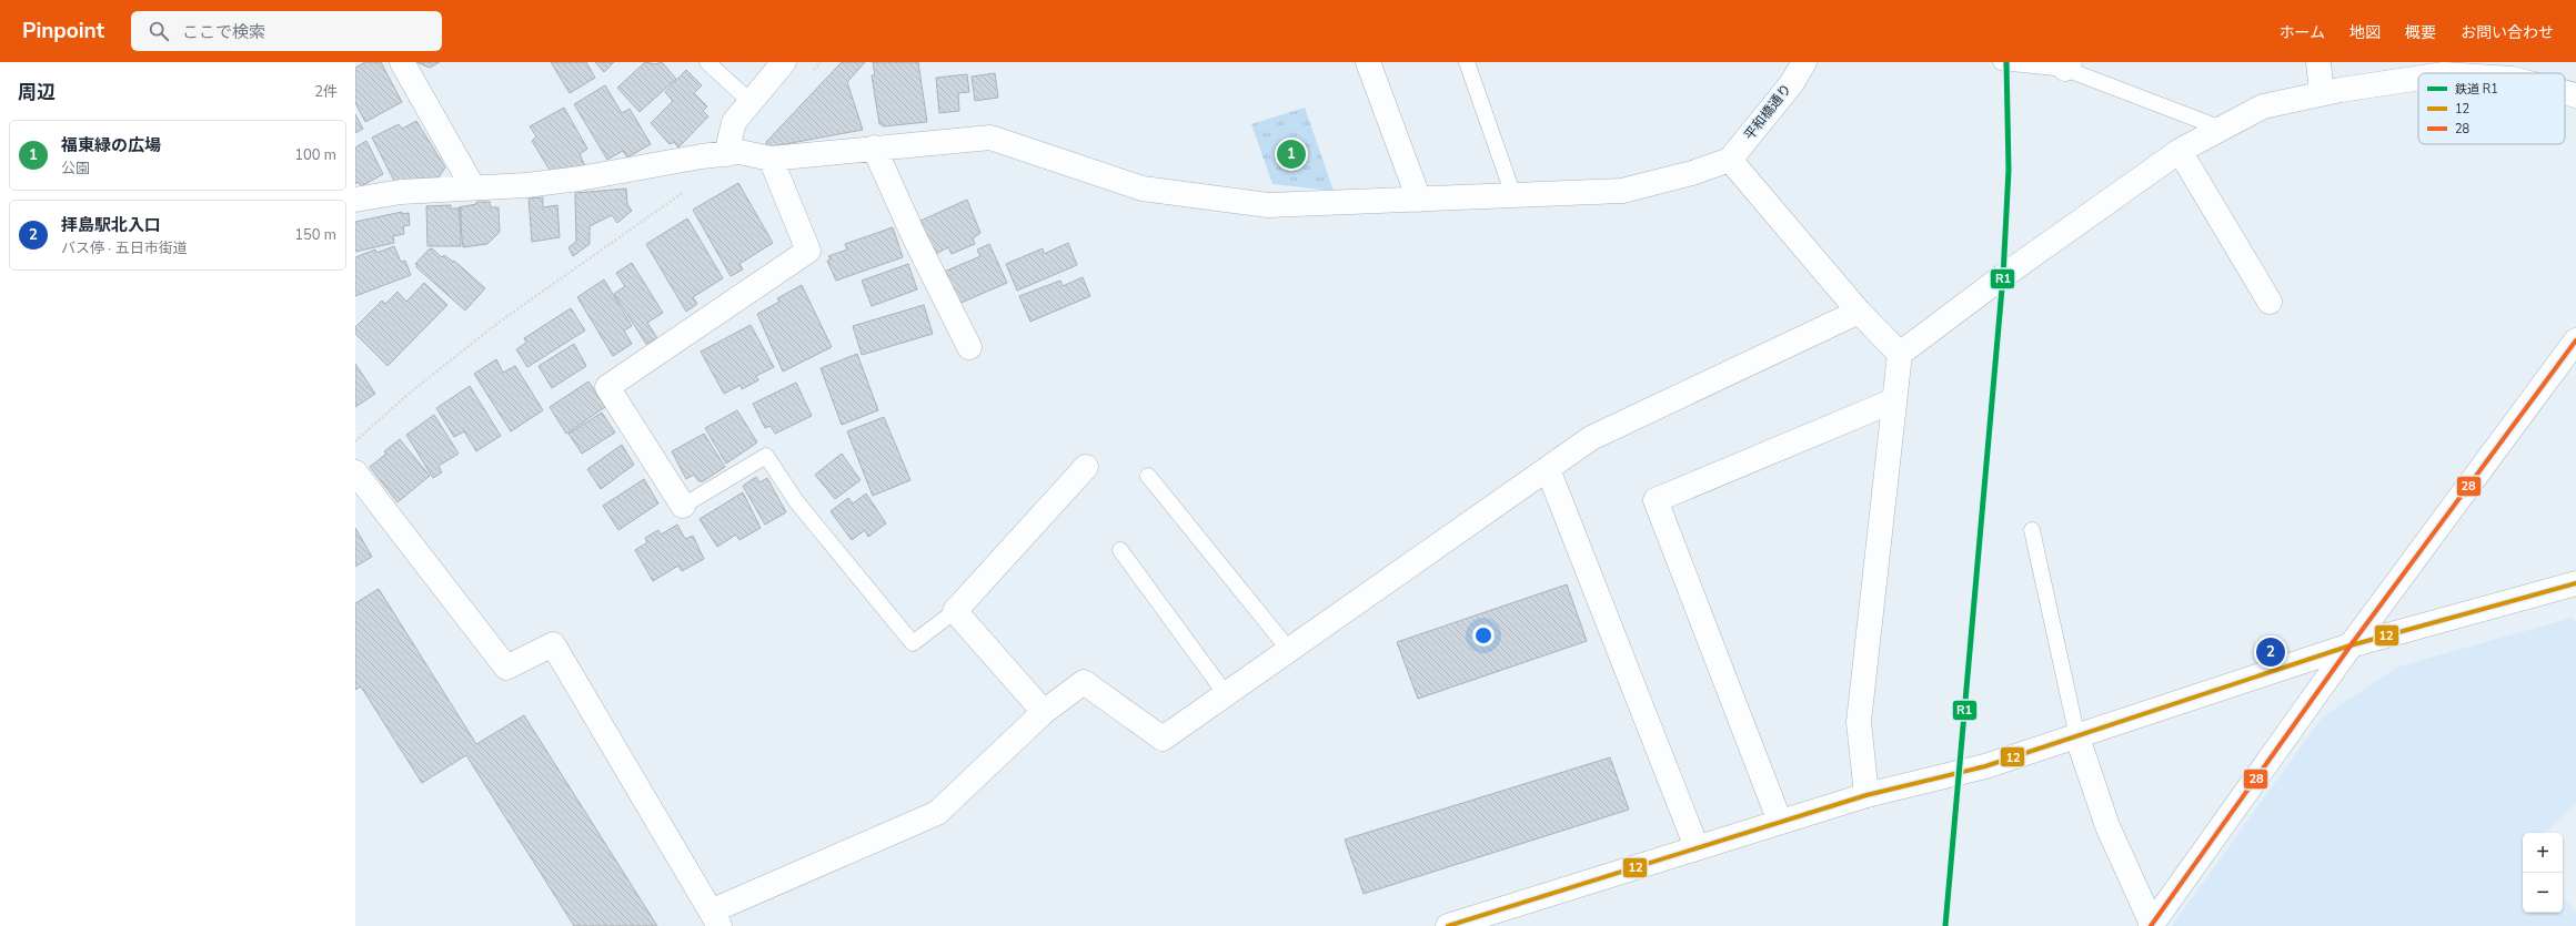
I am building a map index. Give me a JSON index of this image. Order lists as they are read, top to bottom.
{
  "streets": {
    "street": ["平和橋通り"]
  },
  "lines": ["rail line R1", "transit line 28", "transit line 12"],
  "legend": ["鉄道 R1", "12", "28"],
  "page": {
    "header": "Pinpoint",
    "search": "ここで検索",
    "nav": [
      "ホーム",
      "地図",
      "概要",
      "お問い合わせ"
    ],
    "heading": ["周辺", "2件"],
    "list": [
      {
        "mark": "1",
        "name": "福東緑の広場",
        "note": "公園",
        "value": "100 m"
      },
      {
        "mark": "2",
        "name": "拝島駅北入口",
        "note": "バス停 · 五日市街道",
        "value": "150 m"
      }
    ],
    "pins": ["1", "2"],
    "map_buttons": ["+", "−"]
  }
}
